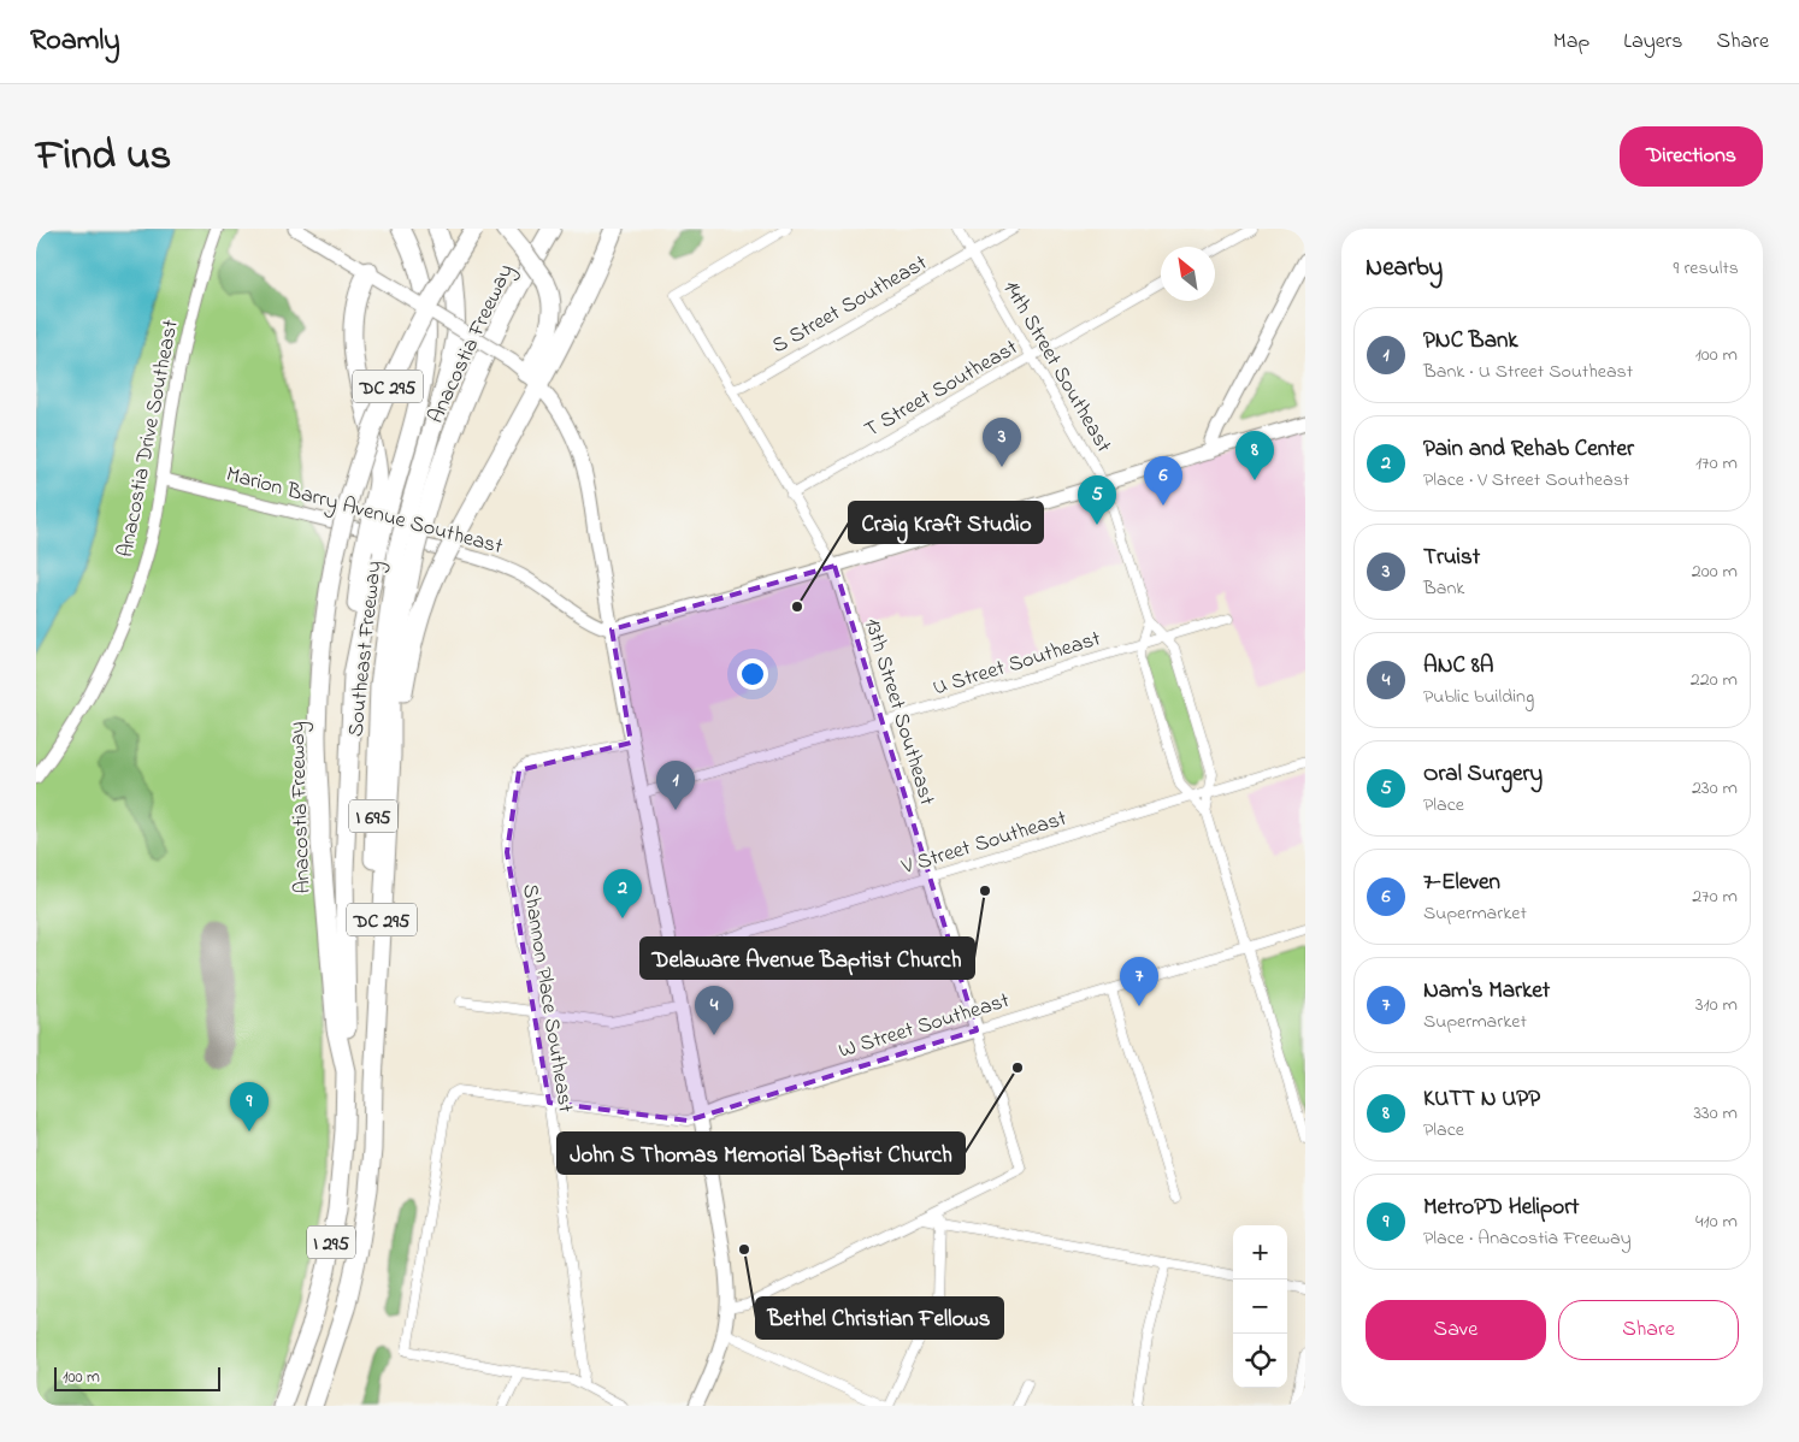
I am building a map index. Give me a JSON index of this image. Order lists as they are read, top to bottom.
{
  "streets": {
    "highway": [
      "Anacostia Freeway",
      "DC 295",
      "Southeast Freeway",
      "I 695",
      "I 295"
    ],
    "main road": ["13th Street Southeast", "W Street Southeast"],
    "street": [
      "S Street Southeast",
      "14th Street Southeast",
      "T Street Southeast",
      "Anacostia Drive Southeast",
      "Marion Barry Avenue Southeast",
      "U Street Southeast",
      "V Street Southeast",
      "Shannon Place Southeast"
    ]
  },
  "crossings": [
    ["S Street Southeast", "14th Street Southeast"],
    ["S Street Southeast", "13th Street Southeast"],
    ["Anacostia Freeway", "Southeast Freeway"],
    ["14th Street Southeast", "T Street Southeast"],
    ["T Street Southeast", "13th Street Southeast"],
    ["Anacostia Drive Southeast", "Marion Barry Avenue Southeast"],
    ["U Street Southeast", "13th Street Southeast"],
    ["13th Street Southeast", "V Street Southeast"],
    ["13th Street Southeast", "W Street Southeast"],
    ["Shannon Place Southeast", "W Street Southeast"]
  ],
  "places": [
    "Craig Kraft Studio",
    "Delaware Avenue Baptist Church",
    "John S Thomas Memorial Baptist Church",
    "Bethel Christian Fellows"
  ],
  "scale_bar": "100 m",
  "north": "top left",
  "page": {
    "header": "Roamly",
    "nav": ["Map", "Layers", "Share"],
    "title": "Find us",
    "buttons": [
      "Directions",
      ["Save", "Share"]
    ],
    "heading": ["Nearby", "9 results"],
    "list": [
      {
        "mark": "1",
        "name": "PNC Bank",
        "note": "Bank · U Street Southeast",
        "value": "100 m"
      },
      {
        "mark": "2",
        "name": "Pain and Rehab Center",
        "note": "Place · V Street Southeast",
        "value": "170 m"
      },
      {
        "mark": "3",
        "name": "Truist",
        "note": "Bank",
        "value": "200 m"
      },
      {
        "mark": "4",
        "name": "ANC 8A",
        "note": "Public building",
        "value": "220 m"
      },
      {
        "mark": "5",
        "name": "Oral Surgery",
        "note": "Place",
        "value": "230 m"
      },
      {
        "mark": "6",
        "name": "7-Eleven",
        "note": "Supermarket",
        "value": "270 m"
      },
      {
        "mark": "7",
        "name": "Nam's Market",
        "note": "Supermarket",
        "value": "310 m"
      },
      {
        "mark": "8",
        "name": "KUTT N UPP",
        "note": "Place",
        "value": "330 m"
      },
      {
        "mark": "9",
        "name": "MetroPD Heliport",
        "note": "Place · Anacostia Freeway",
        "value": "410 m"
      }
    ],
    "pins": [
      "3",
      "8",
      "6",
      "5",
      "1",
      "2",
      "7",
      "4",
      "9"
    ],
    "map_buttons": ["+", "−"],
    "scale": "100 m"
  }
}
